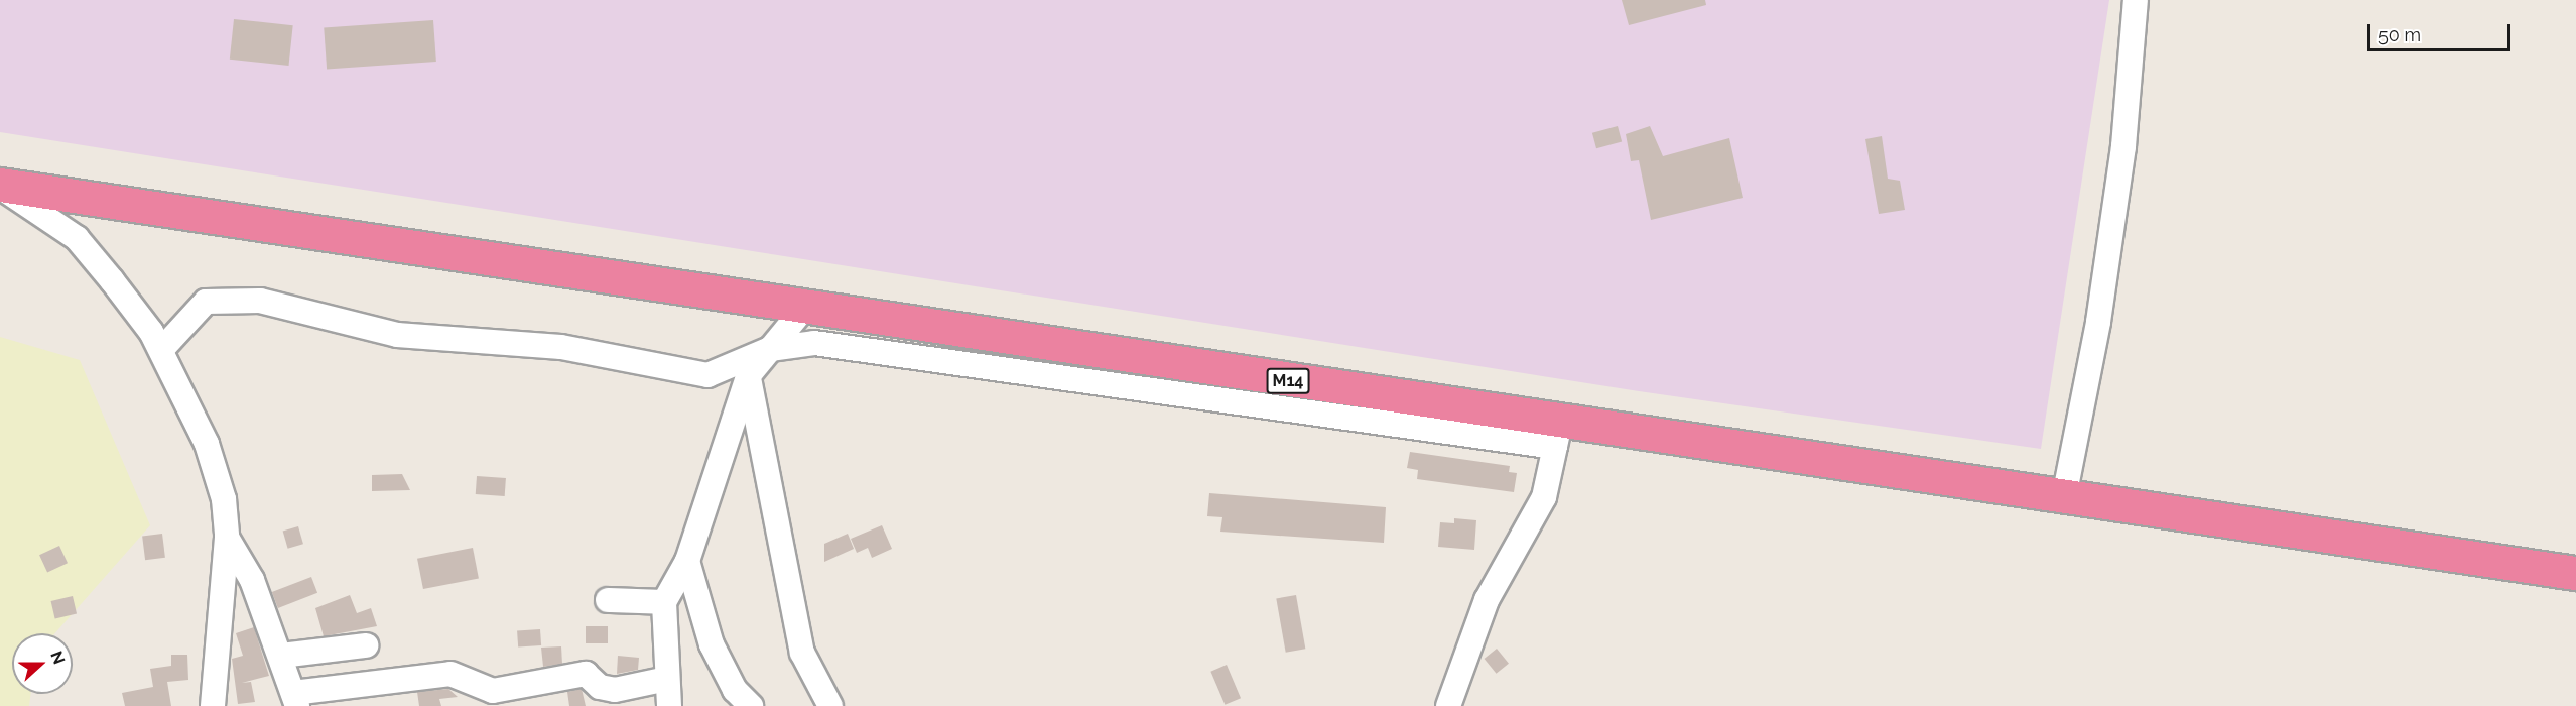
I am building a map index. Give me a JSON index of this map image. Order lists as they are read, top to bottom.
{
  "streets": {
    "highway": ["M14"]
  },
  "scale_bar": "50 m",
  "north": "right"
}
